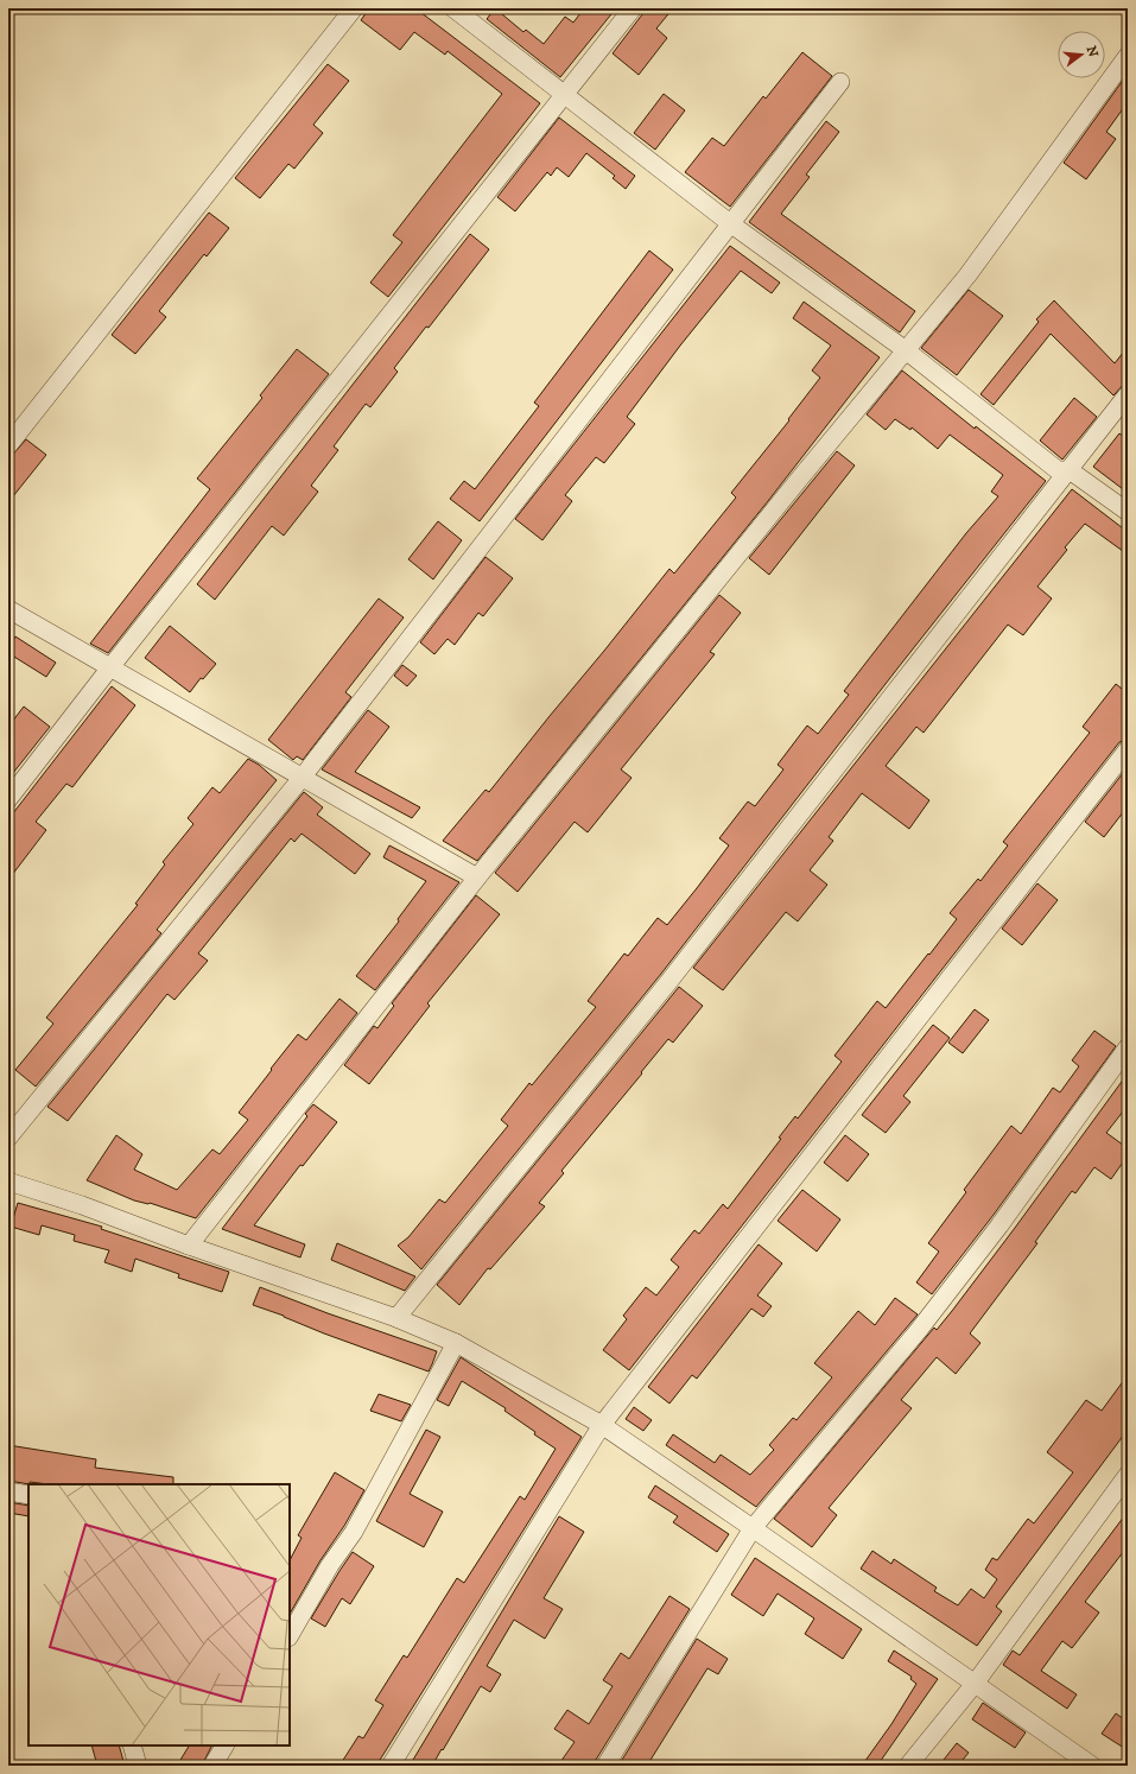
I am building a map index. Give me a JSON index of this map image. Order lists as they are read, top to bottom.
{
  "north": "right"
}
